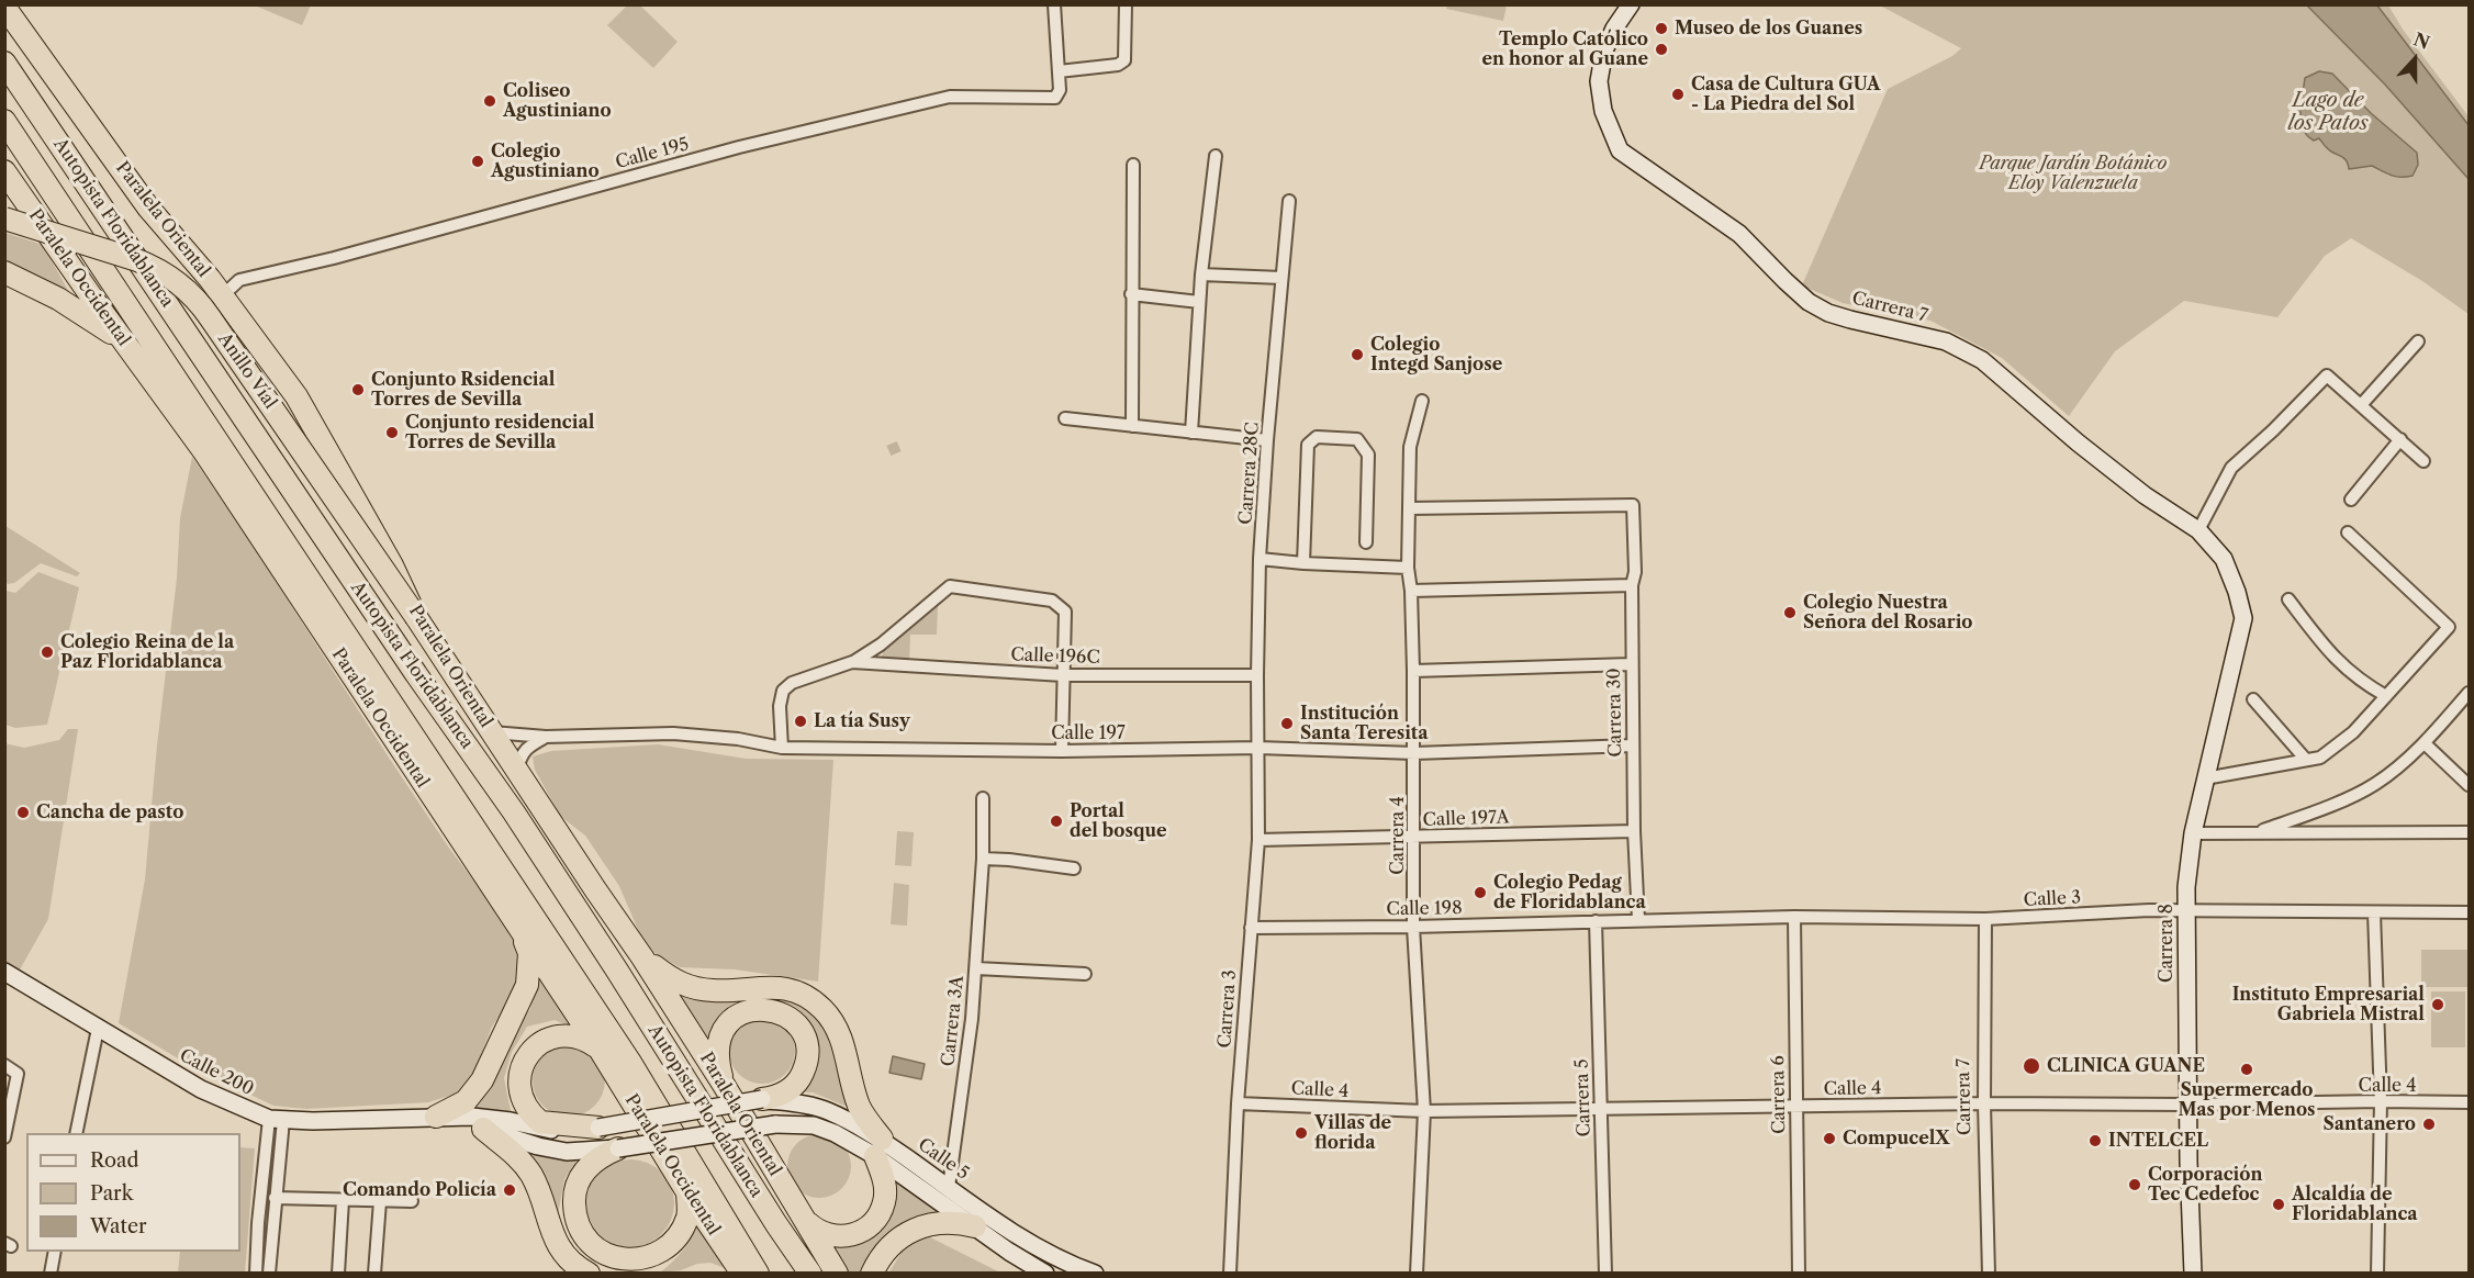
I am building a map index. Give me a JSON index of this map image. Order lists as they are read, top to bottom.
{
  "streets": {
    "highway": [
      "Paralela Oriental",
      "Autopista Floridablanca",
      "Paralela Occidental",
      "Anillo Víal"
    ],
    "main road": [
      "Carrera 7",
      "Carrera 8",
      "Calle 200",
      "Calle 5"
    ],
    "street": [
      "Calle 195",
      "Carrera 28C",
      "Calle 196C",
      "Carrera 30",
      "Calle 197",
      "Calle 197A",
      "Carrera 4",
      "Calle 3",
      "Calle 198",
      "Carrera 3",
      "Carrera 3A",
      "Calle 4",
      "Carrera 6",
      "Carrera 5"
    ]
  },
  "crossings": [
    ["Calle 195", "Paralela Oriental"],
    ["Paralela Oriental", "Anillo Víal"],
    ["Paralela Oriental", "Calle 197"],
    ["Carrera 7", "Calle 3"],
    ["Carrera 7", "Carrera 8"],
    ["Carrera 7", "Calle 4"],
    ["Carrera 28C", "Calle 196C"],
    ["Carrera 28C", "Calle 197"],
    ["Carrera 28C", "Carrera 3"],
    ["Calle 196C", "Calle 197"],
    ["Carrera 30", "Calle 197"],
    ["Carrera 30", "Calle 197A"],
    ["Carrera 30", "Carrera 4"],
    ["Carrera 30", "Calle 3"],
    ["Carrera 30", "Calle 198"],
    ["Calle 197", "Carrera 4"],
    ["Calle 197", "Carrera 3"],
    ["Calle 197A", "Carrera 4"],
    ["Calle 197A", "Carrera 3"],
    ["Carrera 4", "Calle 198"],
    ["Carrera 4", "Calle 4"],
    ["Calle 3", "Calle 198"],
    ["Calle 3", "Carrera 8"],
    ["Calle 3", "Carrera 6"],
    ["Calle 198", "Carrera 3"],
    ["Calle 198", "Carrera 5"],
    ["Carrera 8", "Calle 4"],
    ["Carrera 3", "Calle 4"],
    ["Carrera 3A", "Calle 5"],
    ["Calle 200", "Calle 5"],
    ["Calle 4", "Carrera 6"],
    ["Calle 4", "Carrera 5"]
  ],
  "water": ["Lago de los Patos"],
  "parks": ["Parque Jardín Botánico Eloy Valenzuela"],
  "places": [
    "Museo de los Guanes",
    "Templo Católico en honor al Guane",
    "Casa de Cultura GUA - La Piedra del Sol",
    "Coliseo Agustiniano",
    "Colegio Agustiniano",
    "Colegio Integd Sanjose",
    "Conjunto Rsidencial Torres de Sevilla",
    "Conjunto residencial Torres de Sevilla",
    "Colegio Nuestra Señora del Rosario",
    "Colegio Reina de la Paz Floridablanca",
    "La tía Susy",
    "Institución Santa Teresita",
    "Cancha de pasto",
    "Portal del bosque",
    "Colegio Pedag de Floridablanca",
    "Instituto Empresarial Gabriela Mistral",
    "CLINICA GUANE",
    "Supermercado Mas por Menos",
    "Santanero",
    "Villas de florida",
    "CompucelX",
    "INTELCEL",
    "Corporación Tec Cedefoc",
    "Comando Policía",
    "Alcaldía de Floridablanca"
  ],
  "legend": ["Road", "Park", "Water"],
  "north": "top"
}
